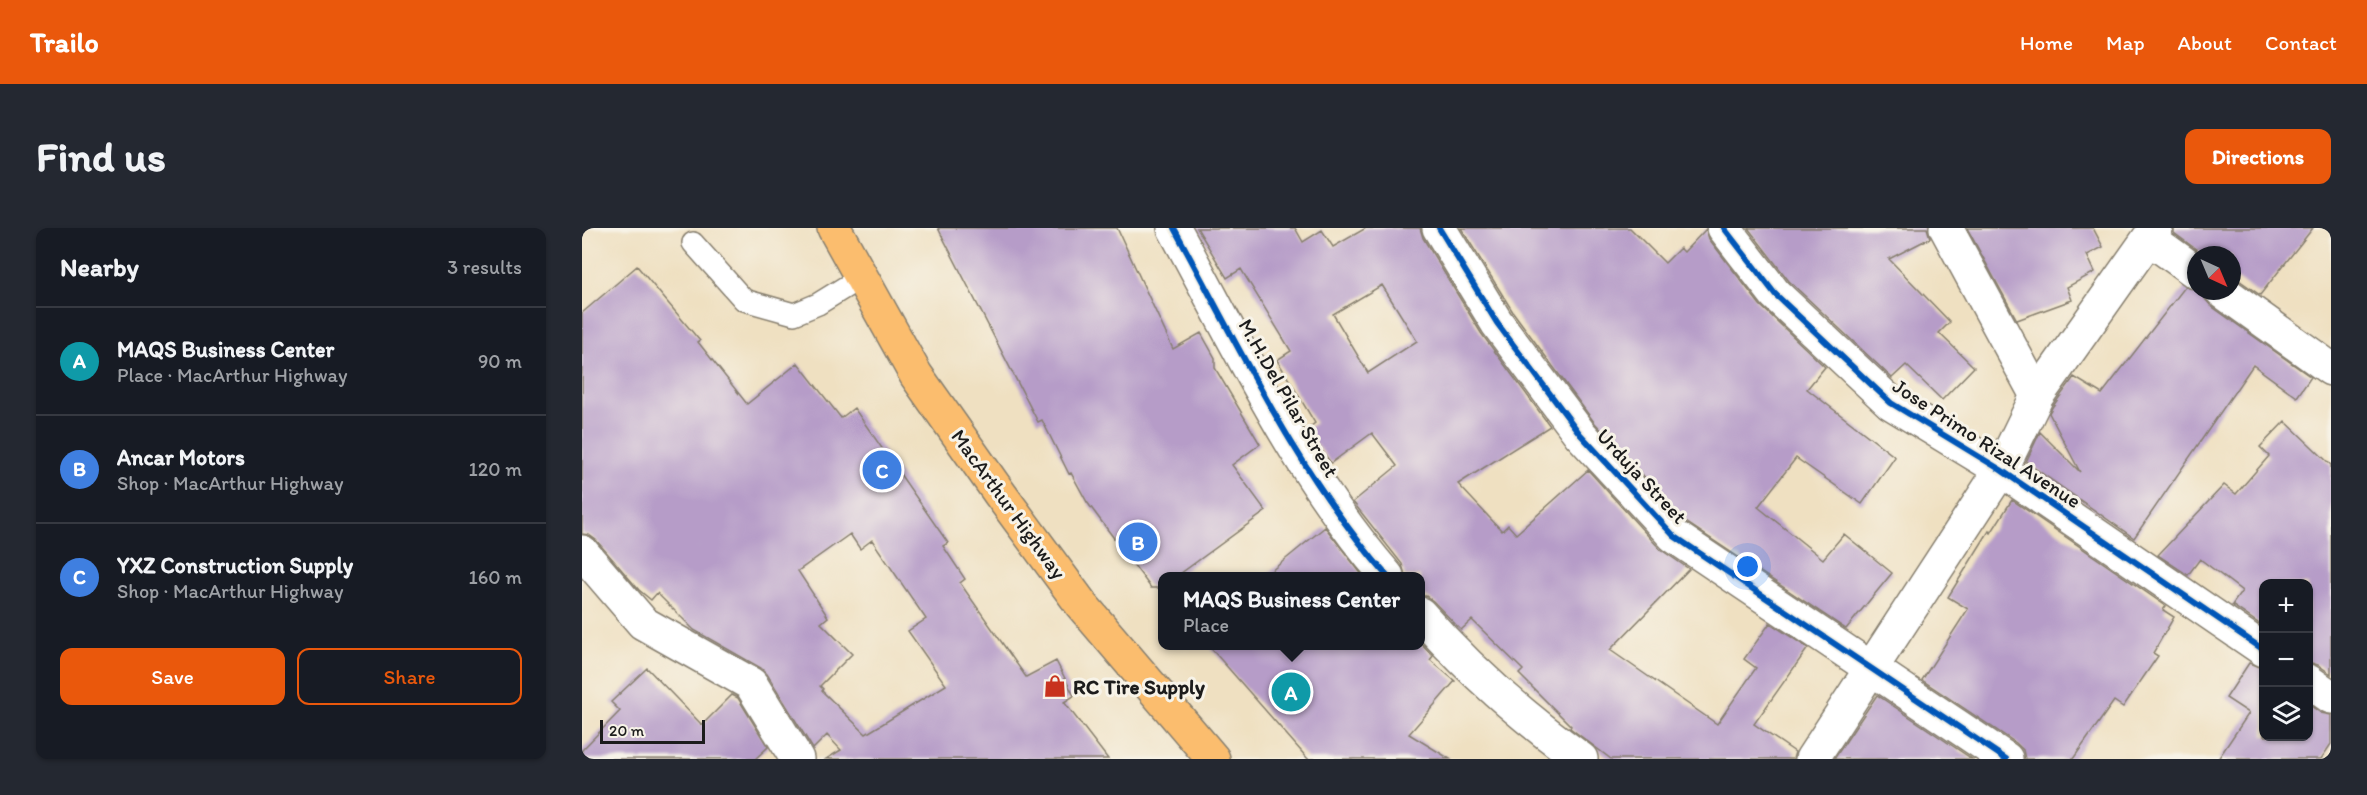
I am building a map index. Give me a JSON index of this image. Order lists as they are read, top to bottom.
{
  "streets": {
    "highway": ["MacArthur Highway"],
    "street": ["M.H.Del Pilar Street", "Jose Primo Rizal Avenue", "Urduja Street"]
  },
  "places": {
    "shop": ["RC Tire Supply"]
  },
  "scale_bar": "20 m",
  "north": "bottom right",
  "page": {
    "header": "Trailo",
    "nav": [
      "Home",
      "Map",
      "About",
      "Contact"
    ],
    "buttons": [
      "Directions",
      ["Save", "Share"]
    ],
    "title": "Find us",
    "heading": ["Nearby", "3 results"],
    "list": [
      {
        "mark": "A",
        "name": "MAQS Business Center",
        "note": "Place · MacArthur Highway",
        "value": "90 m"
      },
      {
        "mark": "B",
        "name": "Ancar Motors",
        "note": "Shop · MacArthur Highway",
        "value": "120 m"
      },
      {
        "mark": "C",
        "name": "YXZ Construction Supply",
        "note": "Shop · MacArthur Highway",
        "value": "160 m"
      }
    ],
    "pins": ["C", "B", "A"],
    "popup": ["MAQS Business Center", "Place"],
    "map_buttons": ["+", "−"],
    "scale": "20 m"
  }
}
